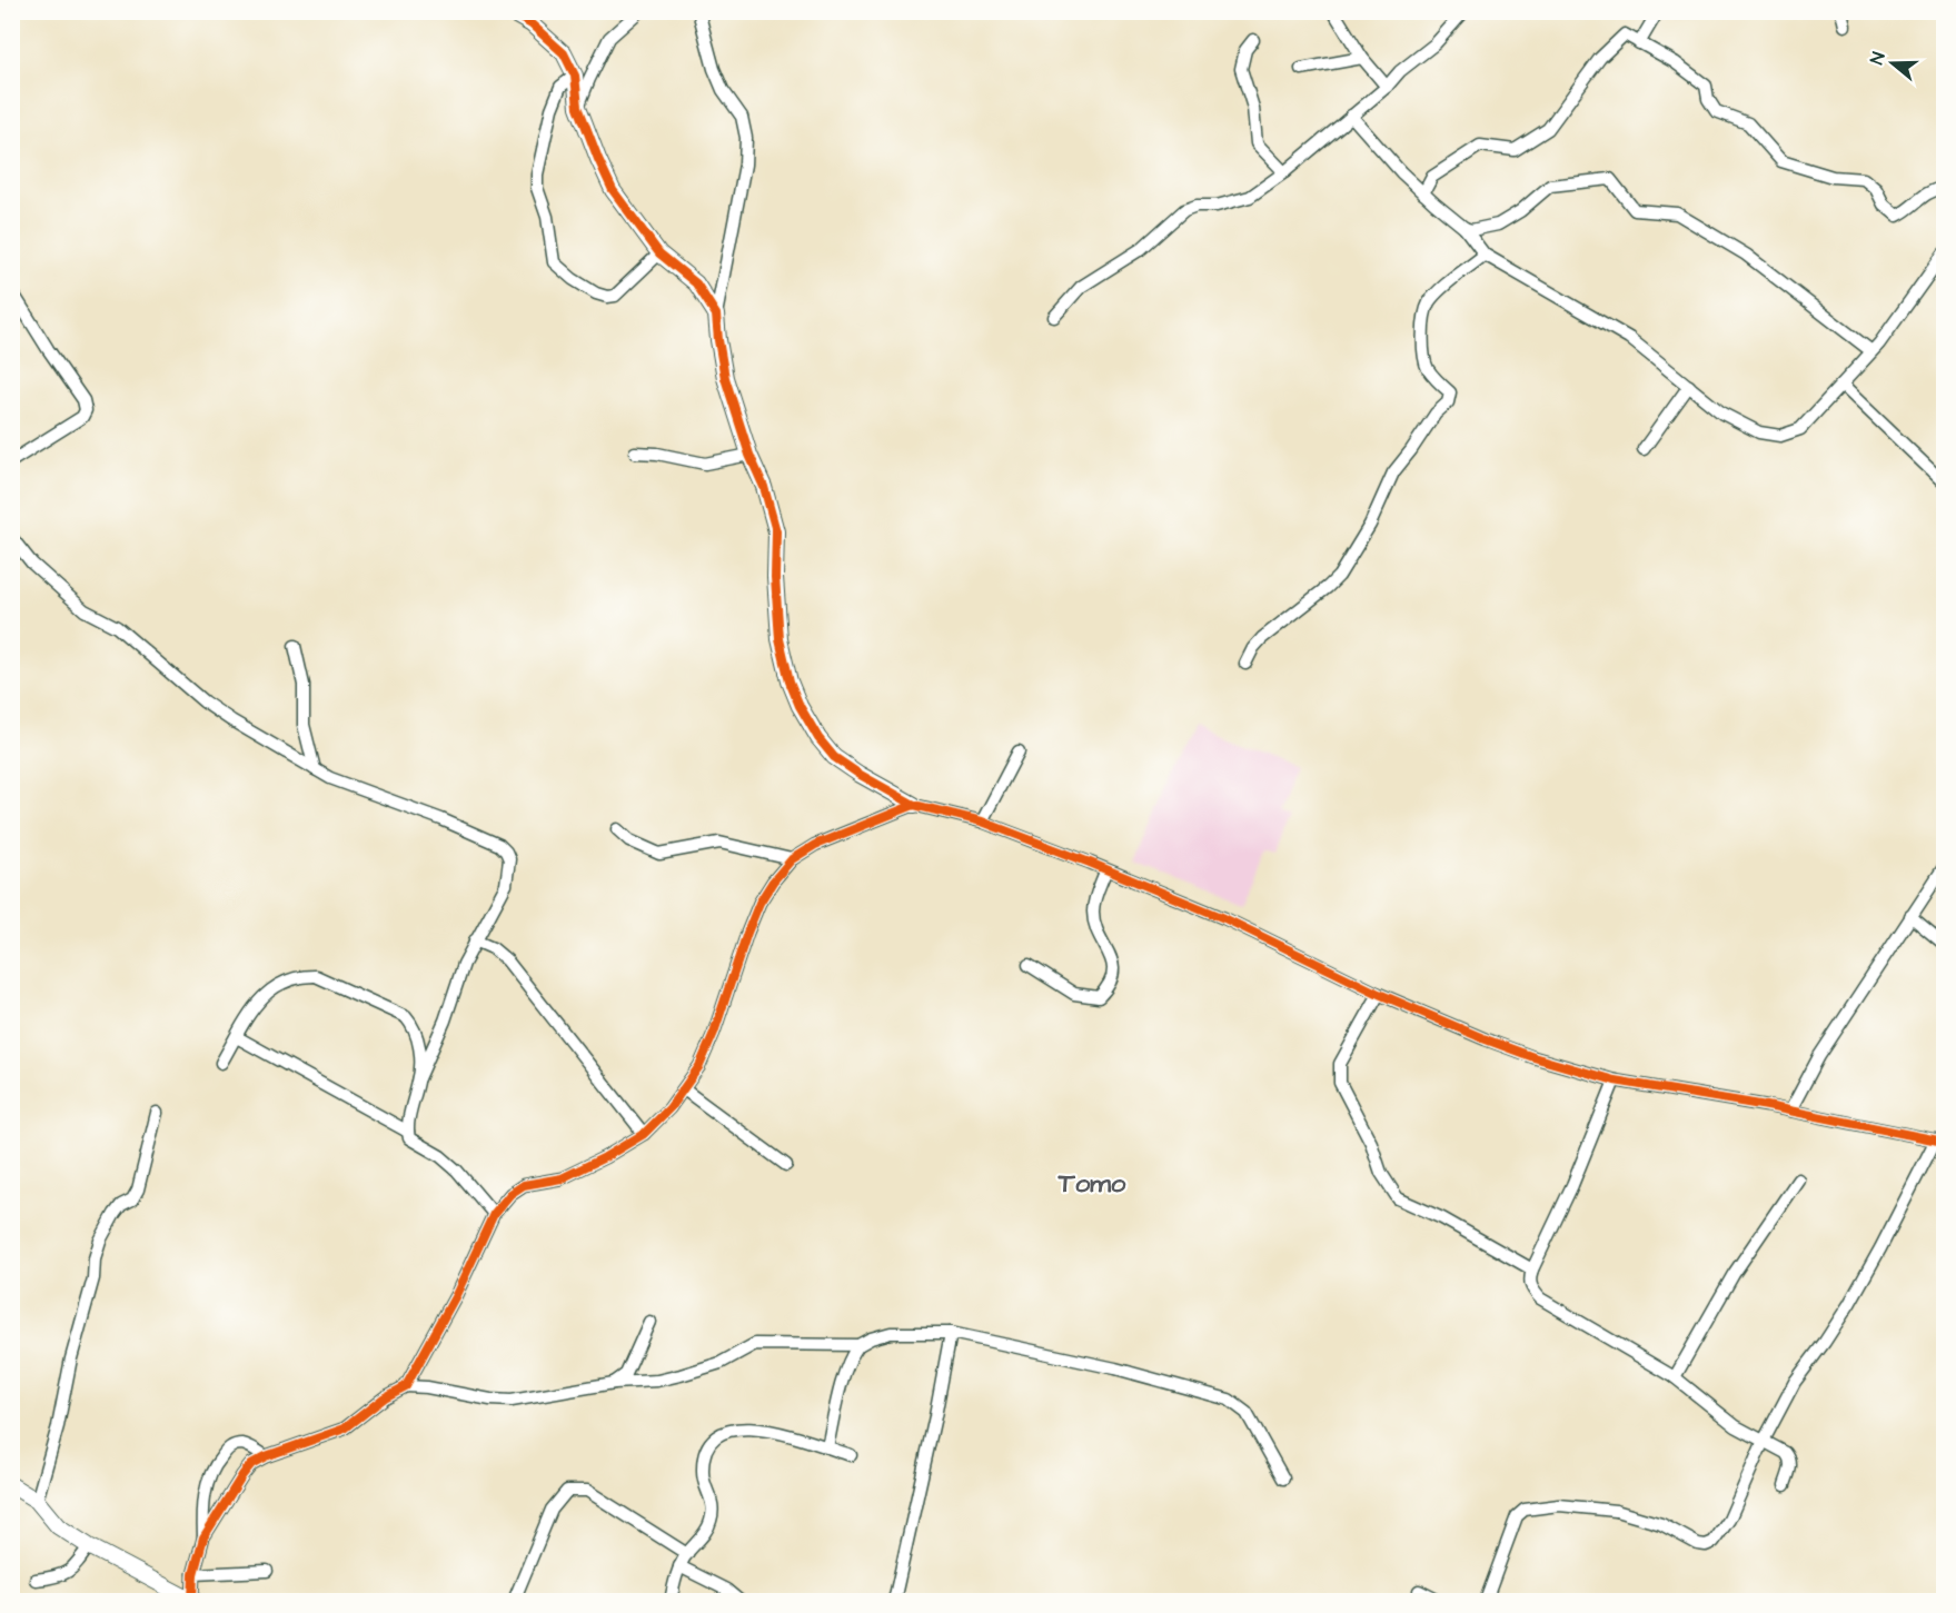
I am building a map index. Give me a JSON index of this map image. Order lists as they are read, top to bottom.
{
  "districts": ["Tomo"],
  "north": "left"
}
